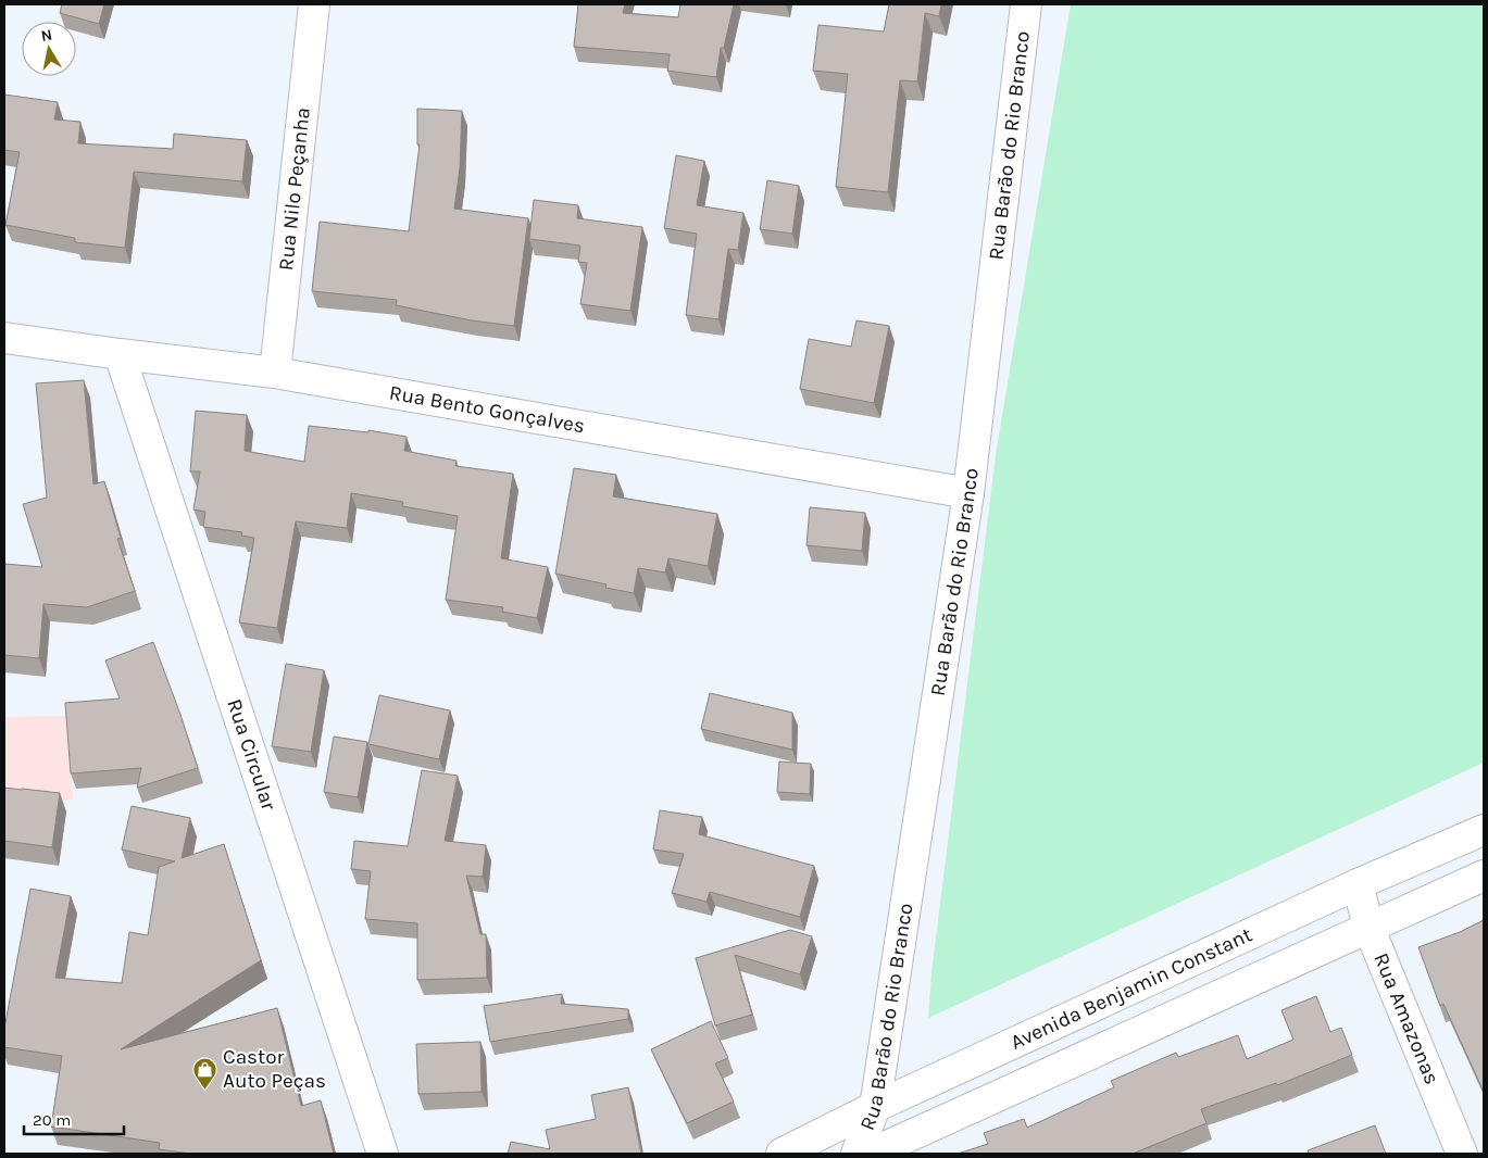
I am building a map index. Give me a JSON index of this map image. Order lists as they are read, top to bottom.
{
  "streets": {
    "street": [
      "Rua Barão do Rio Branco",
      "Rua Nilo Peçanha",
      "Rua Bento Gonçalves",
      "Rua Circular",
      "Avenida Benjamin Constant",
      "Rua Amazonas"
    ]
  },
  "crossings": [
    ["Rua Barão do Rio Branco", "Rua Bento Gonçalves"],
    ["Rua Barão do Rio Branco", "Avenida Benjamin Constant"],
    ["Rua Nilo Peçanha", "Rua Bento Gonçalves"],
    ["Rua Bento Gonçalves", "Rua Circular"],
    ["Avenida Benjamin Constant", "Rua Amazonas"]
  ],
  "places": {
    "shop": ["Castor Auto Peças"]
  },
  "scale_bar": "20 m",
  "north": "top"
}
